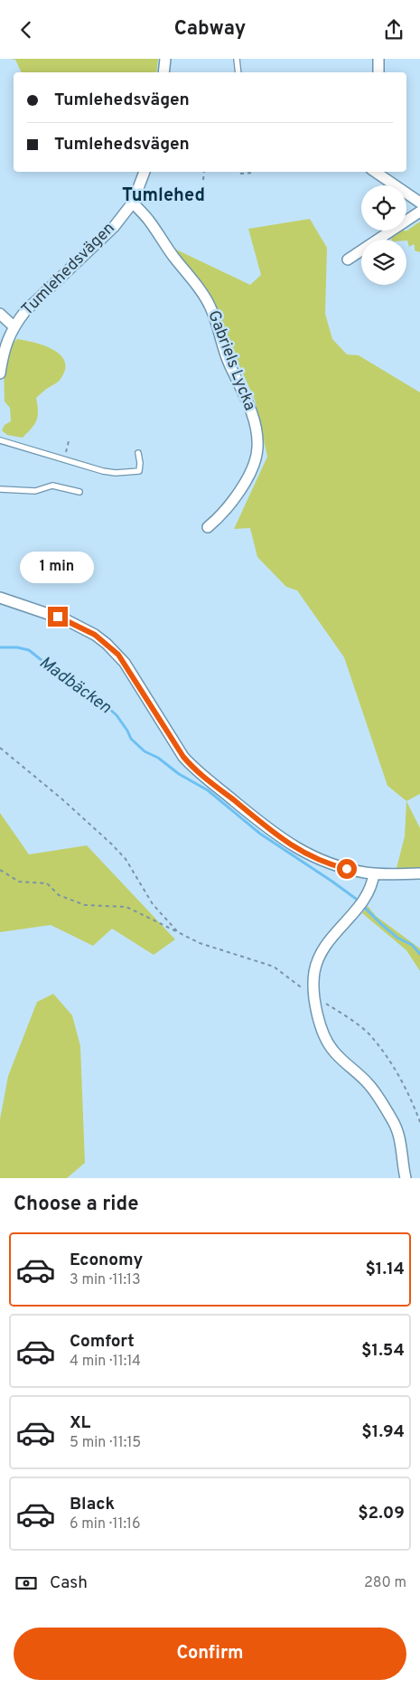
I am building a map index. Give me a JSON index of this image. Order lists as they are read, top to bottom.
{
  "streets": {
    "street": ["Tumlehedsvägen", "Gabriels Lycka"]
  },
  "crossings": [
    ["Tumlehedsvägen", "Gabriels Lycka"]
  ],
  "districts": ["Tumlehed"],
  "water": ["Madbäcken"],
  "page": {
    "header": "Cabway",
    "banner": ["Tumlehedsvägen", "Tumlehedsvägen"],
    "bubble": "1 min",
    "heading": "Choose a ride",
    "list": [
      {
        "name": "Economy",
        "note": "3 min · 11:13",
        "value": "$1.14"
      },
      {
        "name": "Comfort",
        "note": "4 min · 11:14",
        "value": "$1.54"
      },
      {
        "name": "XL",
        "note": "5 min · 11:15",
        "value": "$1.94"
      },
      {
        "name": "Black",
        "note": "6 min · 11:16",
        "value": "$2.09"
      }
    ],
    "pay": ["Cash", "280 m"],
    "buttons": "Confirm"
  }
}
